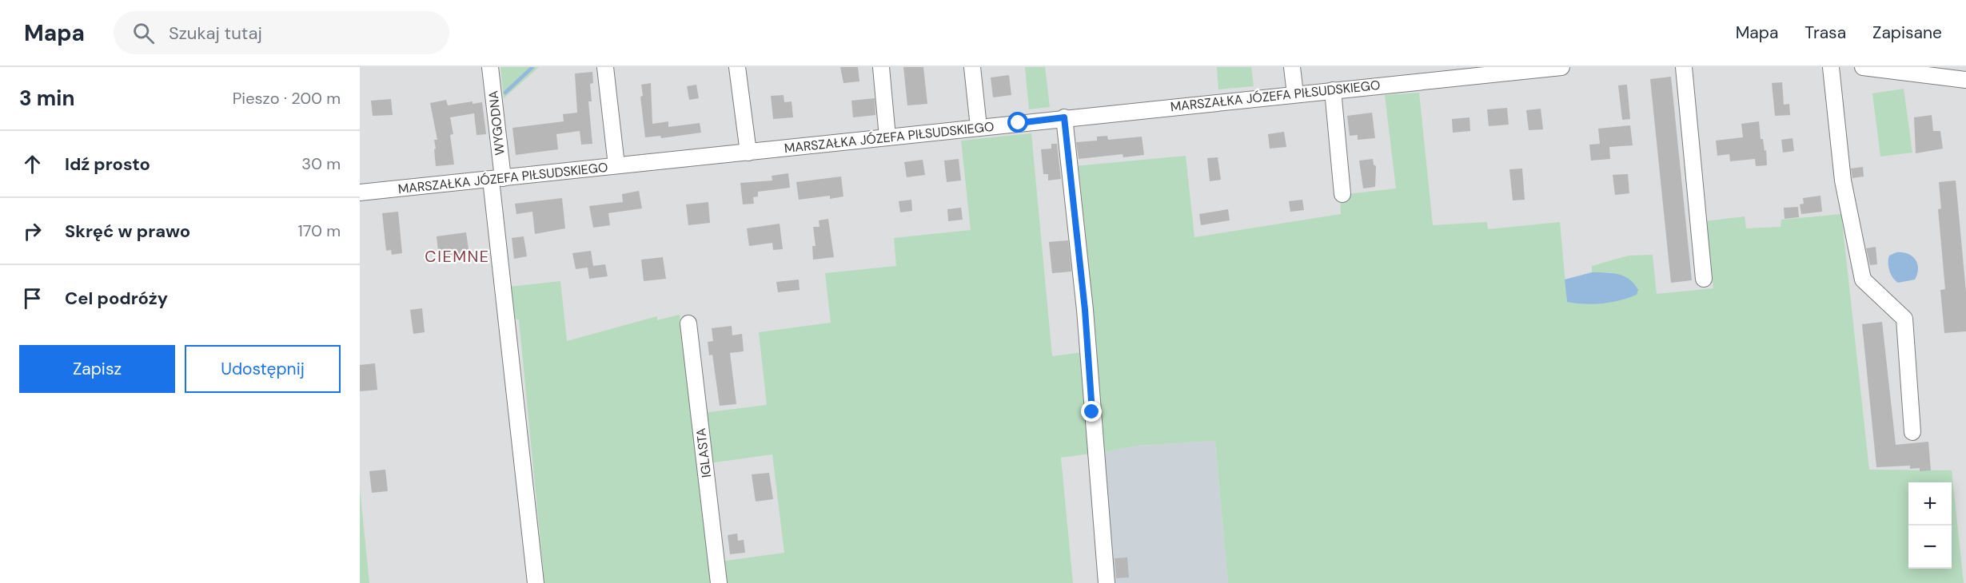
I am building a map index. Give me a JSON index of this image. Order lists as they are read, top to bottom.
{
  "streets": {
    "street": ["MARSZAŁKA JÓZEFA PIŁSUDSKIEGO", "WYGODNA", "IGLASTA"]
  },
  "crossings": [
    ["MARSZAŁKA JÓZEFA PIŁSUDSKIEGO", "WYGODNA"]
  ],
  "districts": ["CIEMNE"],
  "page": {
    "header": "Mapa",
    "search": "Szukaj tutaj",
    "nav": ["Mapa", "Trasa", "Zapisane"],
    "heading": ["3 min", "Pieszo · 200 m"],
    "list": [
      ["Idź prosto", "30 m"],
      ["Skręć w prawo", "170 m"],
      "Cel podróży"
    ],
    "buttons": ["Zapisz", "Udostępnij"],
    "map_buttons": ["+", "−"]
  }
}
